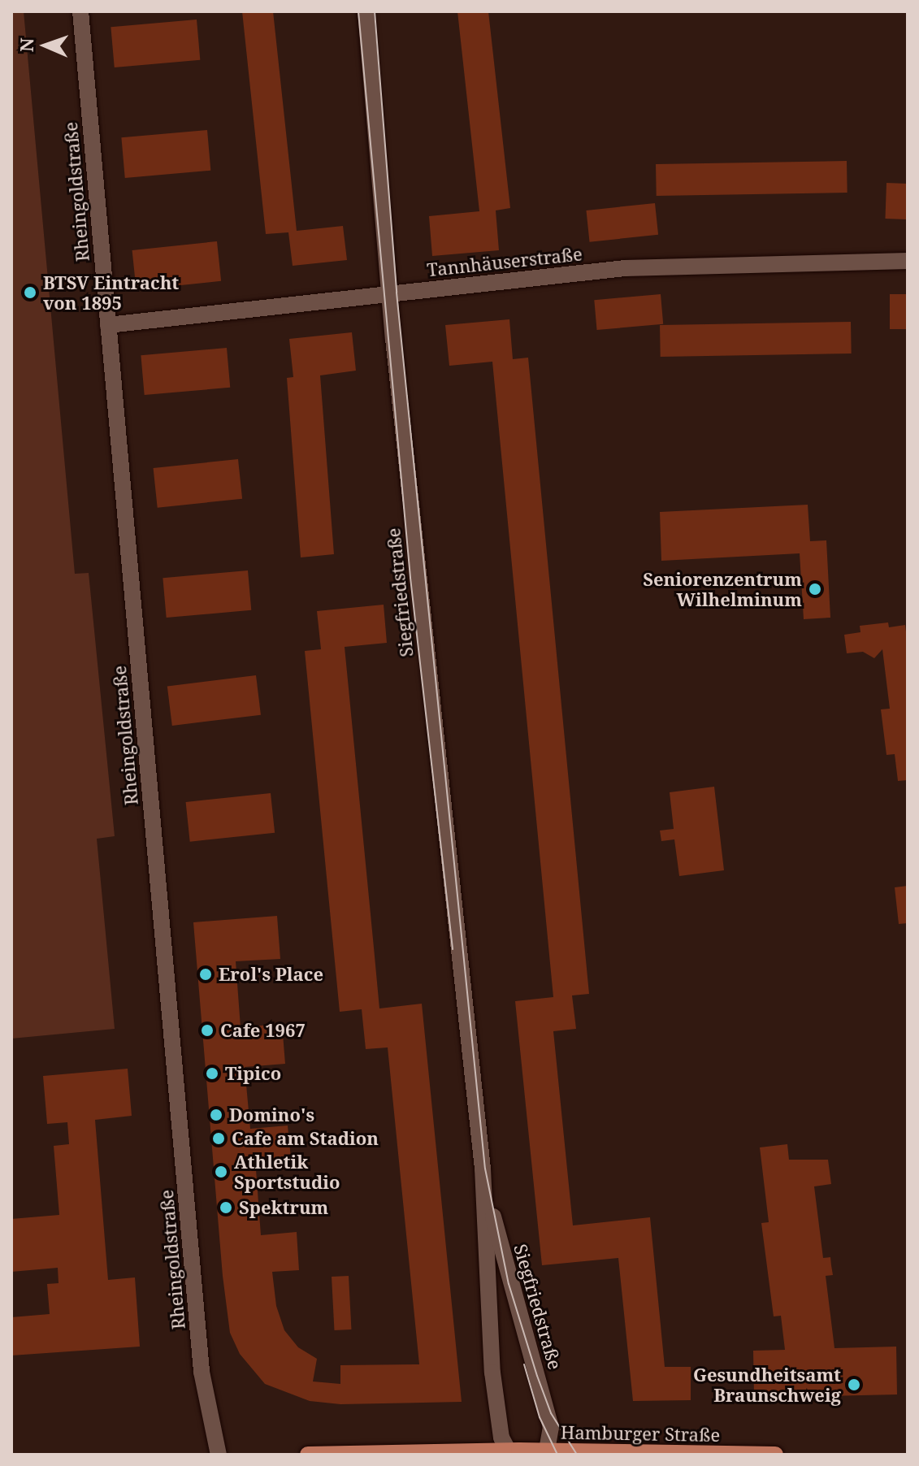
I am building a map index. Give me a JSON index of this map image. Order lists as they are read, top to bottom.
{
  "streets": {
    "main road": ["Hamburger Straße"],
    "street": ["Rheingoldstraße", "Tannhäuserstraße", "Siegfriedstraße"]
  },
  "crossings": [
    ["Rheingoldstraße", "Tannhäuserstraße"],
    ["Tannhäuserstraße", "Siegfriedstraße"],
    ["Siegfriedstraße", "Hamburger Straße"]
  ],
  "places": [
    "BTSV Eintracht von 1895",
    "Seniorenzentrum Wilhelminum",
    "Erol's Place",
    "Cafe 1967",
    "Tipico",
    "Domino's",
    "Cafe am Stadion",
    "Athletik Sportstudio",
    "Spektrum",
    "Gesundheitsamt Braunschweig"
  ],
  "north": "left"
}
